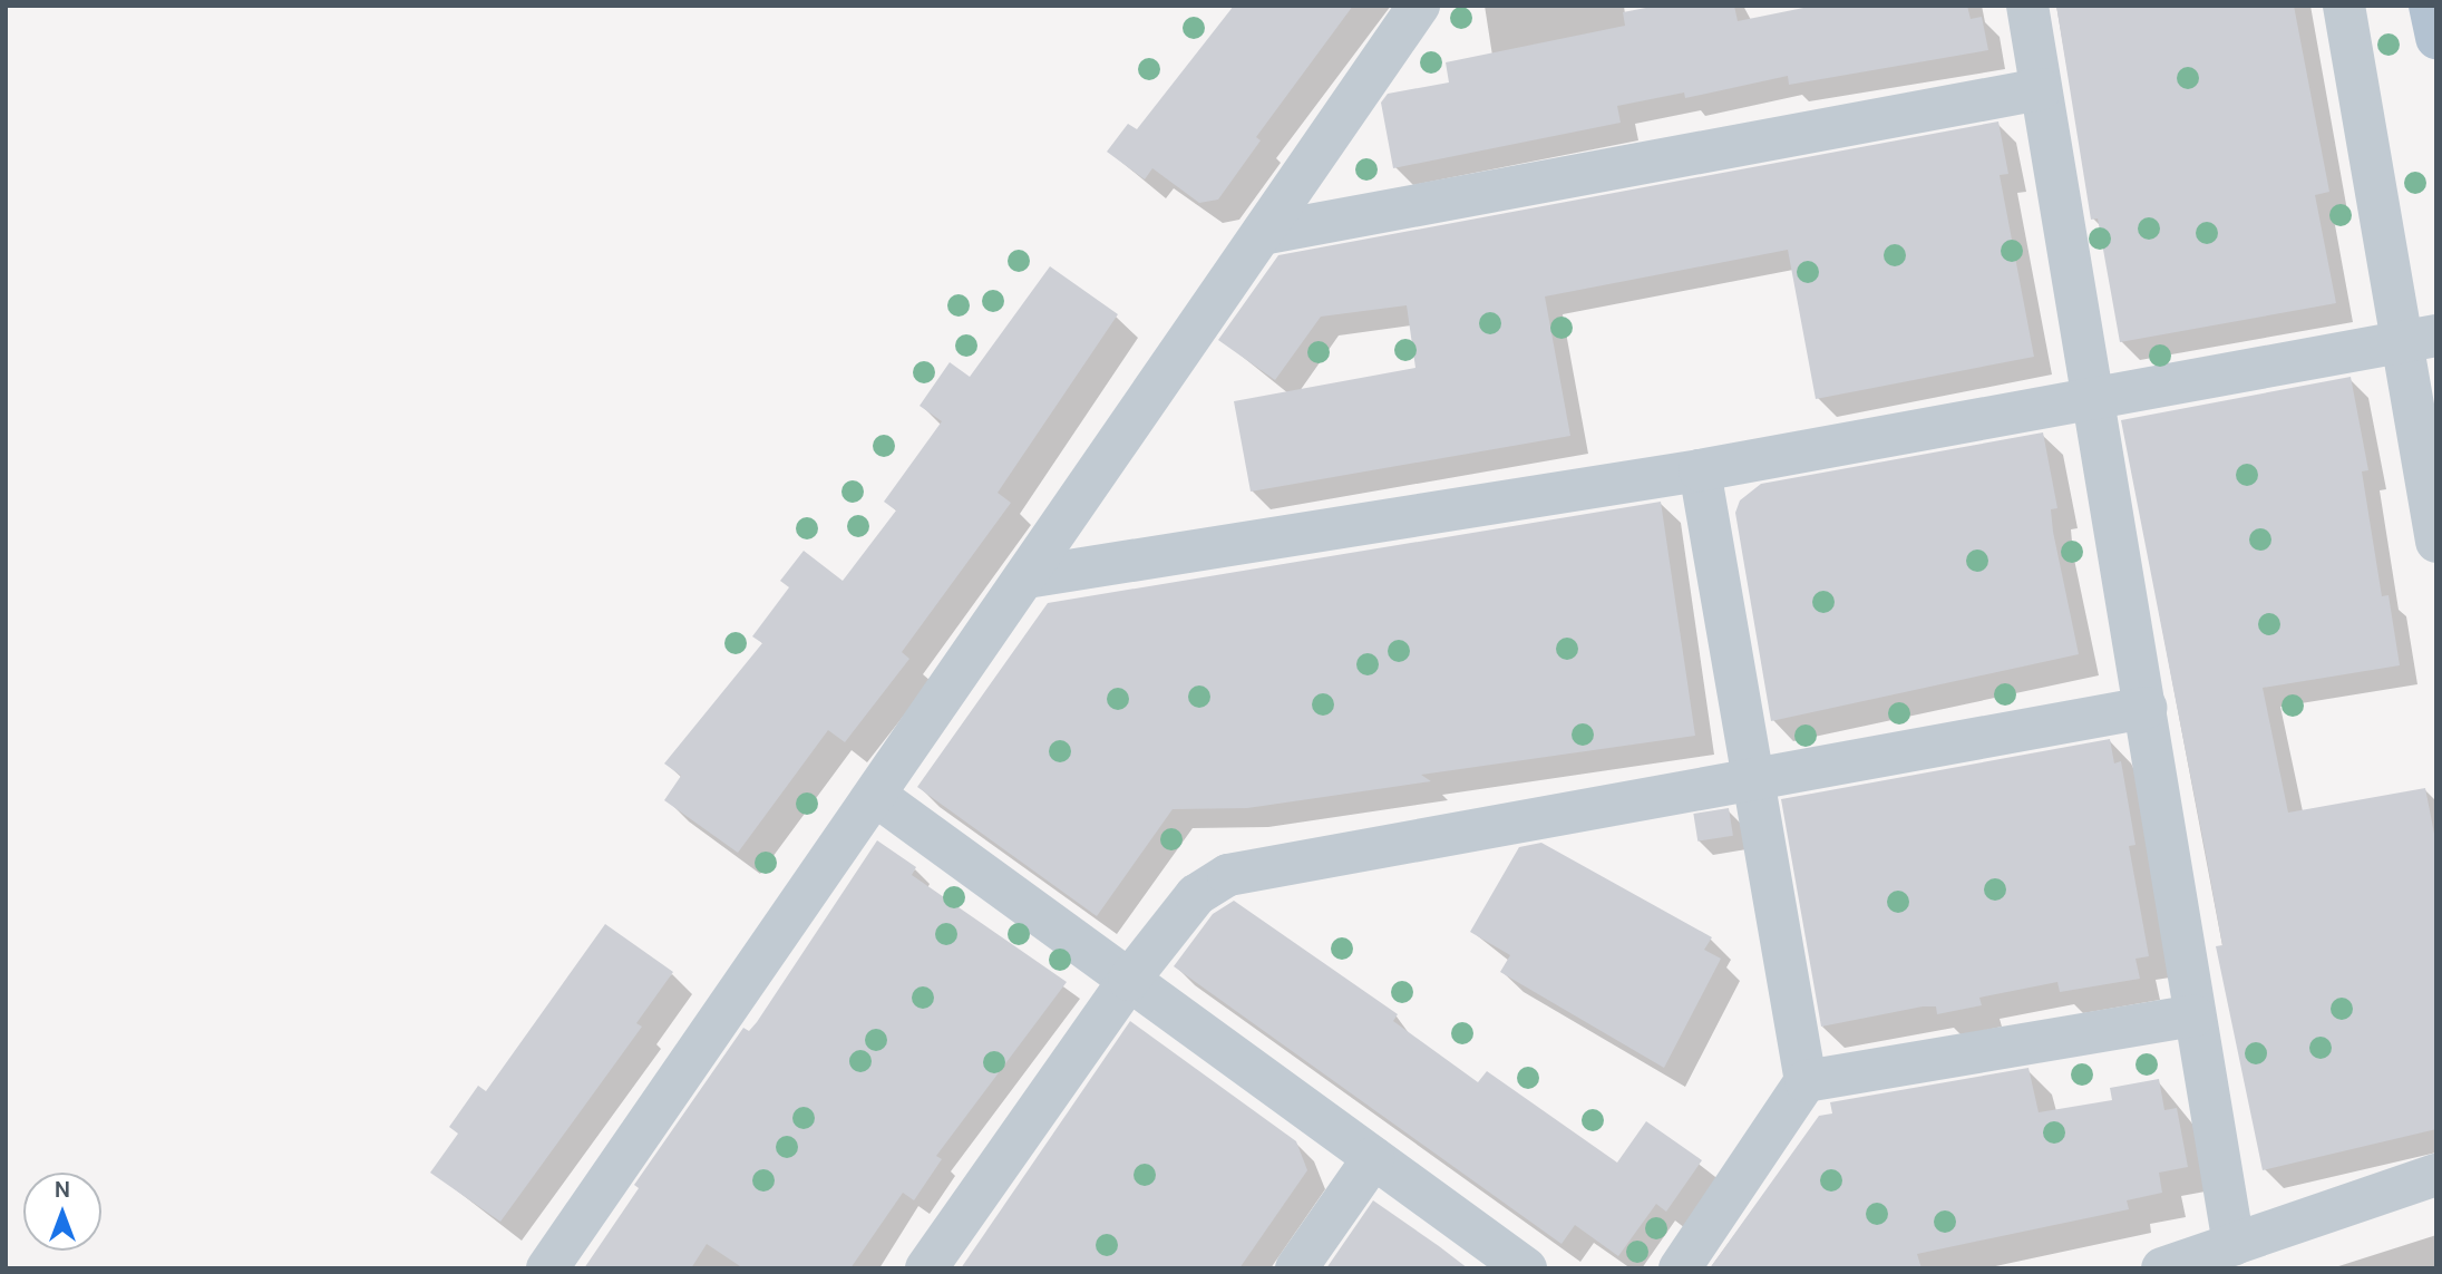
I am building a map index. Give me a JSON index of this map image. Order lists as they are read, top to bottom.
{
  "north": "top"
}
